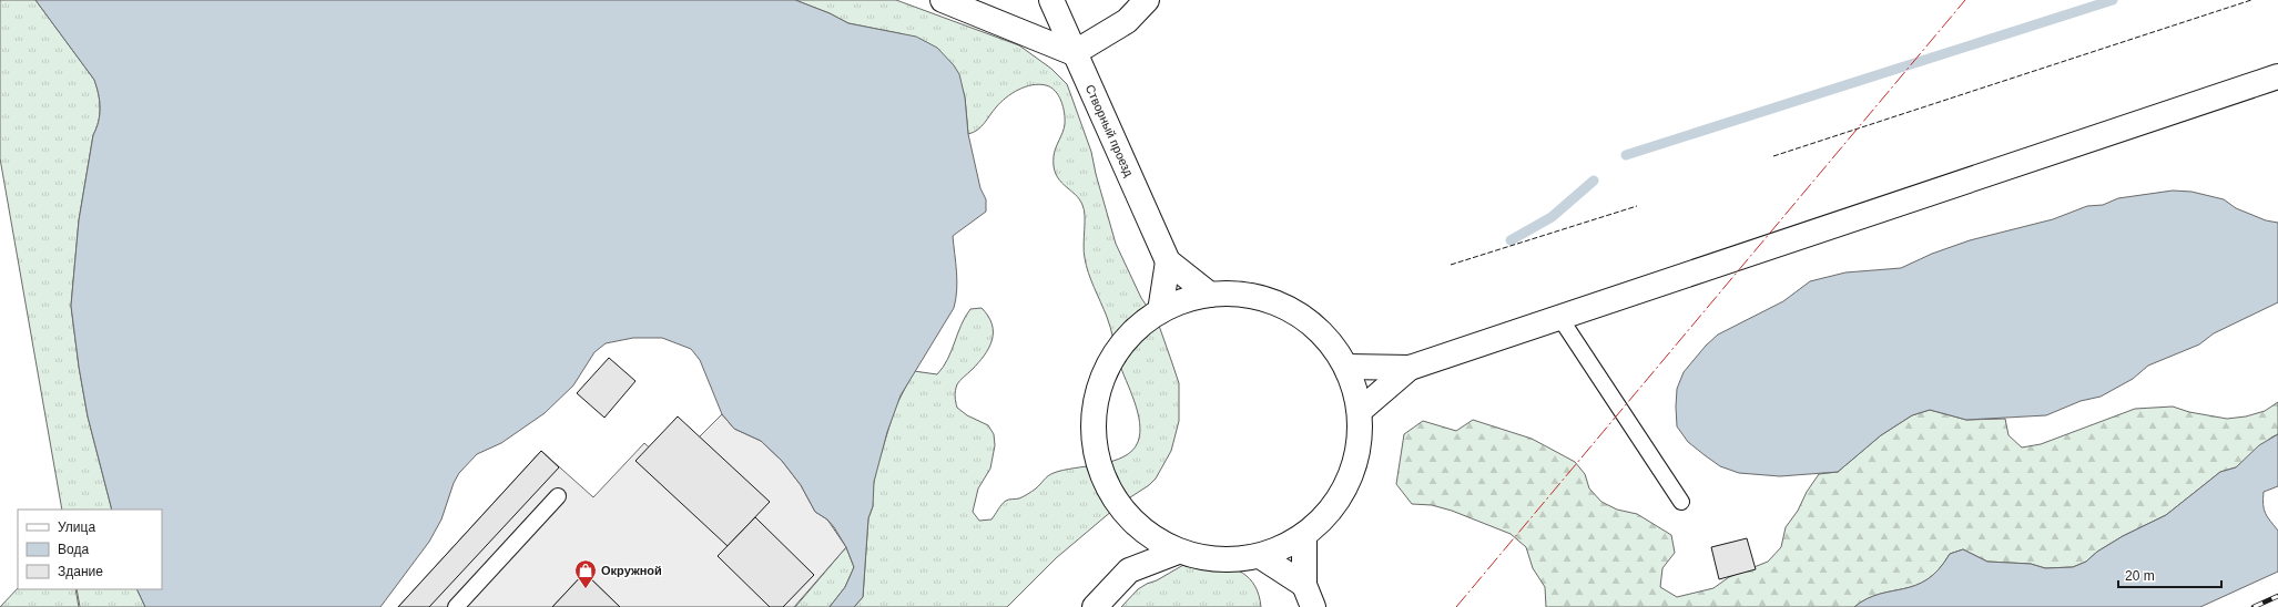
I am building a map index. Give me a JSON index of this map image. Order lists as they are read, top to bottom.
{
  "streets": {
    "main road": ["Створный проезд"]
  },
  "places": {
    "shop": ["Окружной"]
  },
  "legend": ["Улица", "Вода", "Здание"],
  "scale_bar": "20 m"
}
